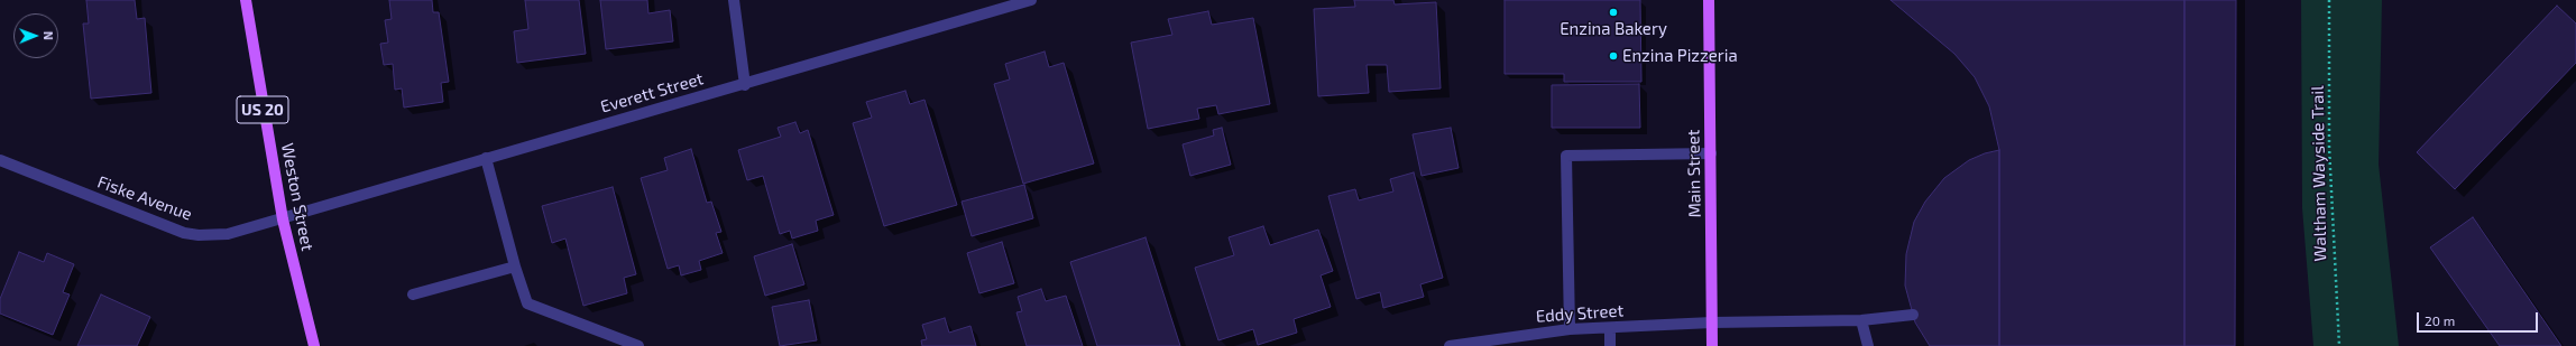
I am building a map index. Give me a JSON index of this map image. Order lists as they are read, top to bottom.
{
  "streets": {
    "main road": ["US 20", "Main Street", "Weston Street"],
    "street": ["Everett Street", "Fiske Avenue", "Eddy Street"],
    "path": ["Waltham Wayside Trail"]
  },
  "crossings": [
    ["Everett Street", "Weston Street"],
    ["Everett Street", "Fiske Avenue"],
    ["Main Street", "Eddy Street"],
    ["Weston Street", "Fiske Avenue"]
  ],
  "places": ["Enzina Bakery", "Enzina Pizzeria"],
  "scale_bar": "20 m",
  "north": "right"
}
